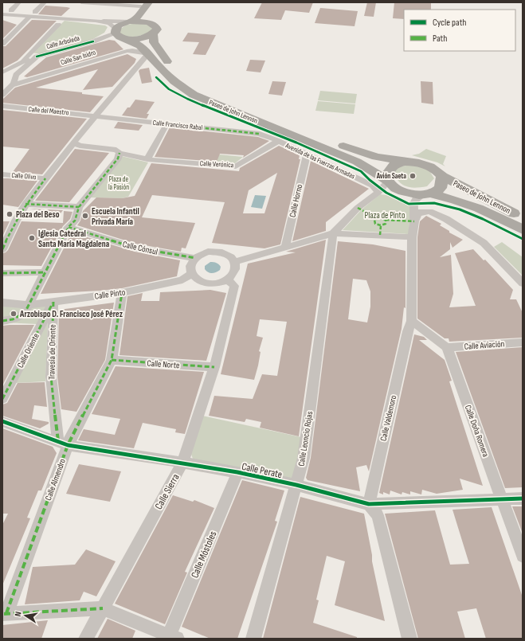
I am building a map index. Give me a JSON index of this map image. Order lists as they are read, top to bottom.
{
  "streets": {
    "highway": ["Paseo de John Lennon"],
    "street": [
      "Calle Arboleda",
      "Calle San Isidro",
      "Calle del Maestro",
      "Calle Francisco Rabal",
      "Avenida de las Fuerzas Armadas",
      "Calle Verónica",
      "Calle Olivo",
      "Calle Horno",
      "Calle Cónsul",
      "Calle Pinto",
      "Calle Aviación",
      "Calle Oriente",
      "Travesía de Oriente",
      "Calle Norte",
      "Calle Valdemoro",
      "Calle Doña Romera",
      "Calle Leoncio Rojas",
      "Calle Perate",
      "Calle Almendro",
      "Calle Sierra",
      "Calle Móstoles"
    ]
  },
  "crossings": [
    ["Calle Arboleda", "Calle San Isidro"],
    ["Calle Arboleda", "Paseo de John Lennon"],
    ["Calle San Isidro", "Paseo de John Lennon"],
    ["Calle del Maestro", "Calle Francisco Rabal"],
    ["Paseo de John Lennon", "Calle Valdemoro"],
    ["Calle Francisco Rabal", "Avenida de las Fuerzas Armadas"],
    ["Avenida de las Fuerzas Armadas", "Calle Verónica"],
    ["Avenida de las Fuerzas Armadas", "Calle Horno"],
    ["Calle Cónsul", "Calle Pinto"],
    ["Calle Cónsul", "Calle Sierra"],
    ["Calle Pinto", "Calle Oriente"],
    ["Calle Pinto", "Travesía de Oriente"],
    ["Calle Pinto", "Calle Almendro"],
    ["Calle Pinto", "Calle Sierra"],
    ["Calle Aviación", "Calle Doña Romera"],
    ["Calle Oriente", "Travesía de Oriente"],
    ["Travesía de Oriente", "Calle Perate"],
    ["Travesía de Oriente", "Calle Almendro"],
    ["Calle Norte", "Calle Almendro"],
    ["Calle Norte", "Calle Sierra"],
    ["Calle Valdemoro", "Calle Perate"],
    ["Calle Doña Romera", "Calle Perate"],
    ["Calle Leoncio Rojas", "Calle Perate"],
    ["Calle Perate", "Calle Almendro"],
    ["Calle Perate", "Calle Sierra"],
    ["Calle Perate", "Calle Móstoles"]
  ],
  "parks": ["Plaza de la Pasión", "Plaza de Pinto"],
  "places": [
    "Avión Saeta",
    "Plaza del Beso",
    "Escuela Infantil Privada María",
    "Iglesia Catedral Santa María Magdalena",
    "Arzobispo D. Francisco José Pérez"
  ],
  "legend": ["Cycle path", "Path"],
  "north": "left"
}
